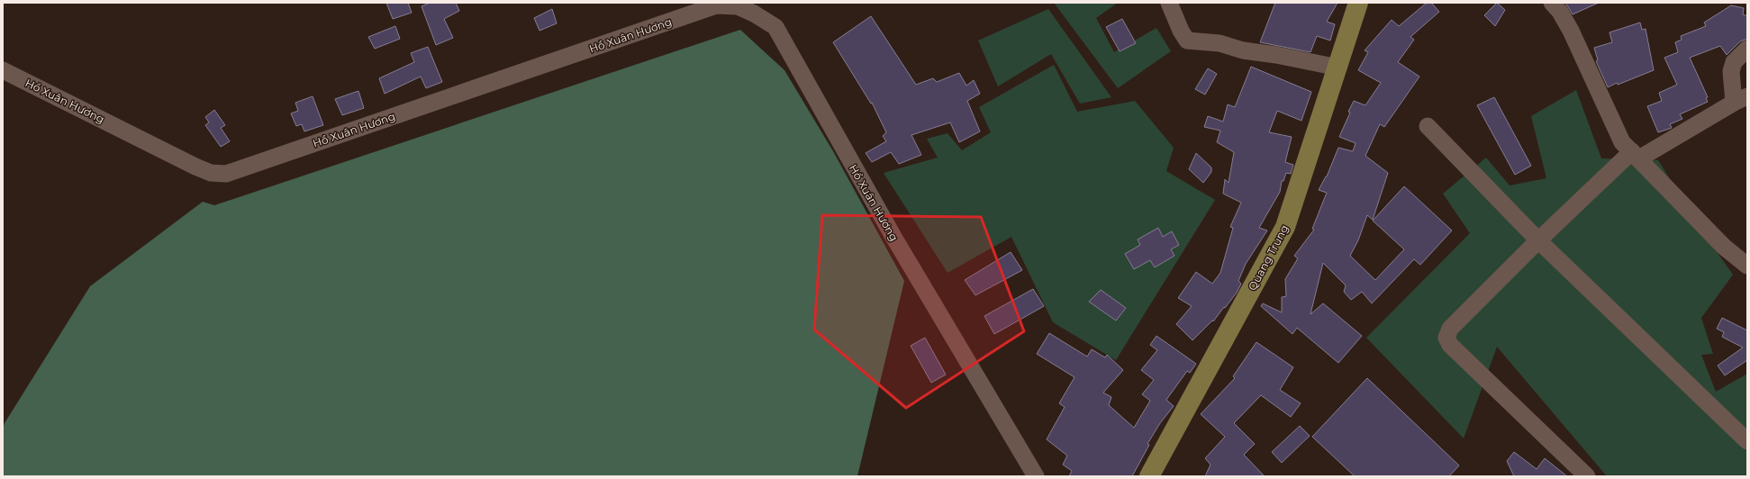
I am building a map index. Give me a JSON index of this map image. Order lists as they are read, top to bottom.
{
  "streets": {
    "main road": ["Quang Trung"],
    "street": ["Hồ Xuân Hương"]
  }
}
